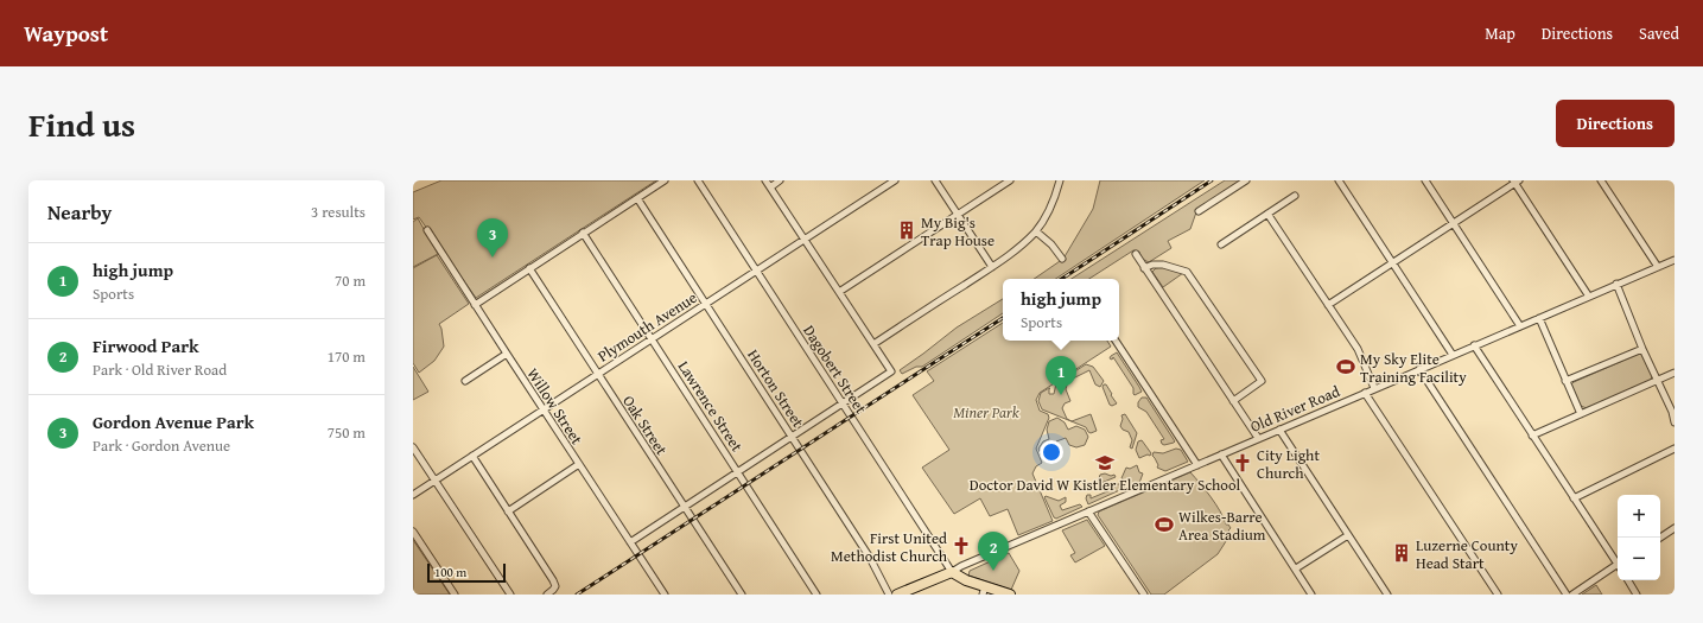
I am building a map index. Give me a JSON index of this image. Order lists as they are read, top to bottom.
{
  "streets": {
    "street": [
      "Plymouth Avenue",
      "Dagobert Street",
      "Horton Street",
      "Willow Street",
      "Lawrence Street",
      "Old River Road",
      "Oak Street"
    ]
  },
  "crossings": [
    ["Plymouth Avenue", "Dagobert Street"],
    ["Plymouth Avenue", "Horton Street"],
    ["Plymouth Avenue", "Willow Street"],
    ["Plymouth Avenue", "Lawrence Street"],
    ["Plymouth Avenue", "Oak Street"],
    ["Dagobert Street", "Old River Road"]
  ],
  "parks": ["Miner Park"],
  "places": {
    "building": ["My Big's Trap House", "Luzerne County Head Start"],
    "sports": ["My Sky Elite Training Facility", "Wilkes-Barre Area Stadium"],
    "school or university": ["Doctor David W Kistler Elementary School"],
    "church": ["City Light Church", "First United Methodist Church"]
  },
  "scale_bar": "100 m",
  "page": {
    "header": "Waypost",
    "nav": ["Map", "Directions", "Saved"],
    "title": "Find us",
    "buttons": "Directions",
    "heading": ["Nearby", "3 results"],
    "pins": ["3", "1", "2"],
    "list": [
      {
        "mark": "1",
        "name": "high jump",
        "note": "Sports",
        "value": "70 m"
      },
      {
        "mark": "2",
        "name": "Firwood Park",
        "note": "Park · Old River Road",
        "value": "170 m"
      },
      {
        "mark": "3",
        "name": "Gordon Avenue Park",
        "note": "Park · Gordon Avenue",
        "value": "750 m"
      }
    ],
    "popup": ["high jump", "Sports"],
    "map_buttons": ["+", "−"],
    "scale": "100 m"
  }
}
